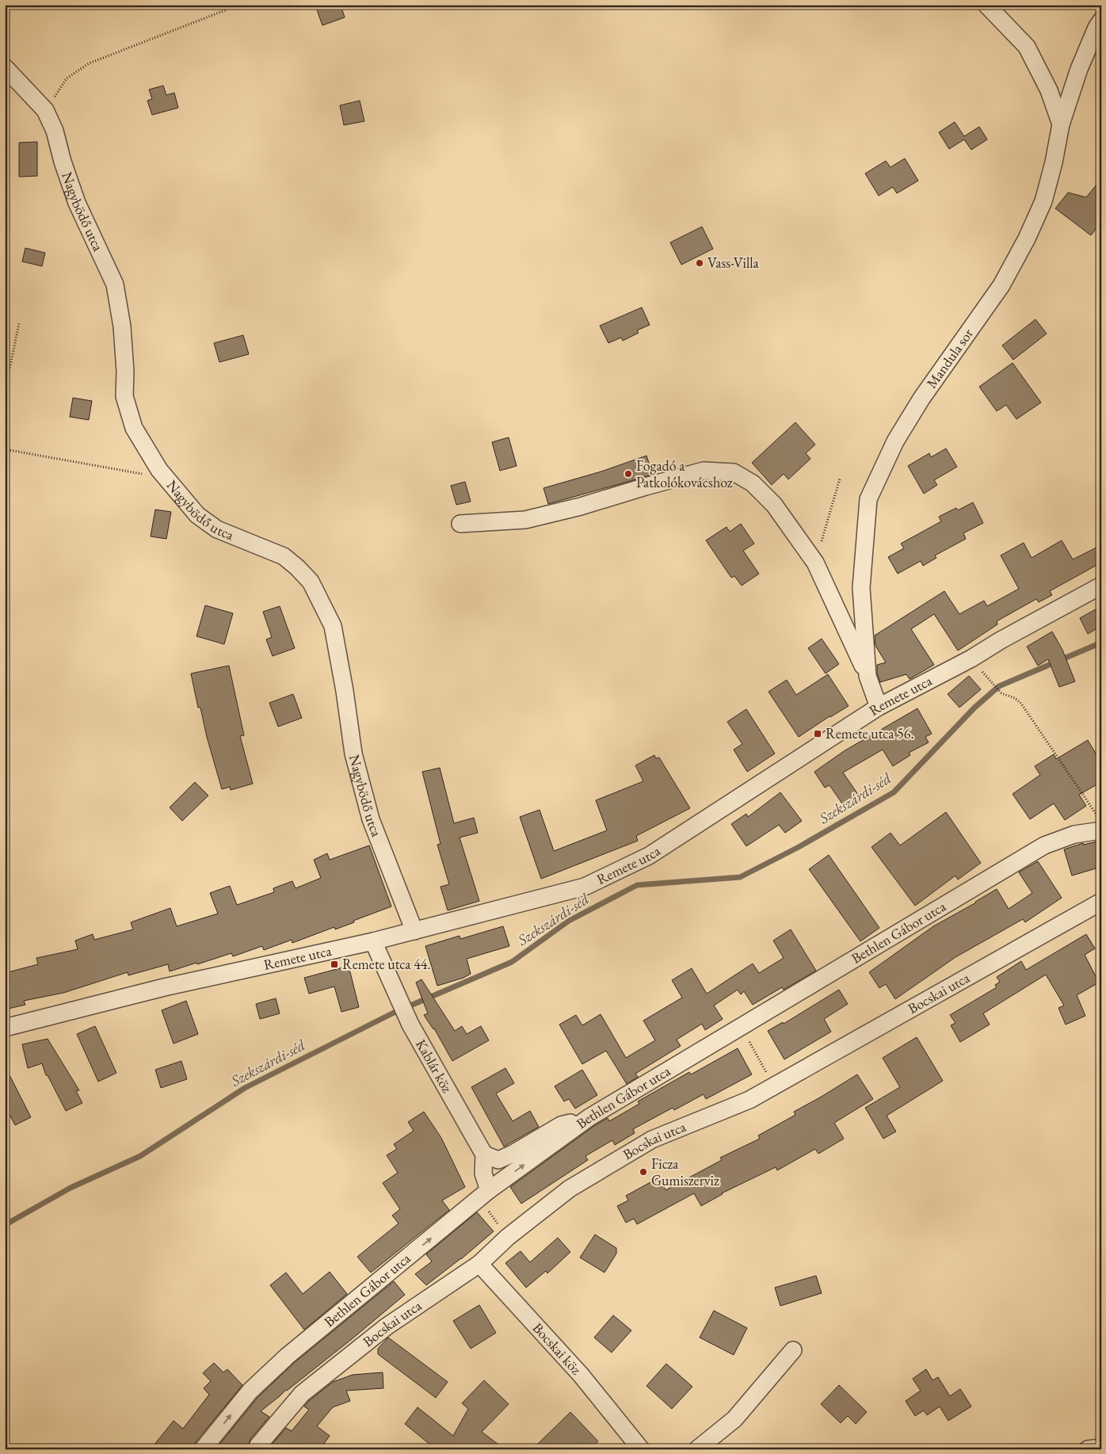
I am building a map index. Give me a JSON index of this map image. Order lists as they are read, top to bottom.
{
  "streets": {
    "street": [
      "Nagybödő utca",
      "Mandula sor",
      "Remete utca",
      "Bethlen Gábor utca",
      "Bocskai utca",
      "Kablár köz",
      "Bocskai köz"
    ]
  },
  "crossings": [
    ["Nagybödő utca", "Remete utca"],
    ["Mandula sor", "Remete utca"],
    ["Remete utca", "Kablár köz"],
    ["Bocskai utca", "Bocskai köz"]
  ],
  "one_way": ["Bethlen Gábor utca"],
  "water": ["Szekszárdi-séd"],
  "places": {
    "other": ["Vass-Villa", "Fogadó a Patkolókovácshoz", "Ficza Gumiszerviz"],
    "transit": ["Remete utca 56.", "Remete utca 44."]
  }
}
